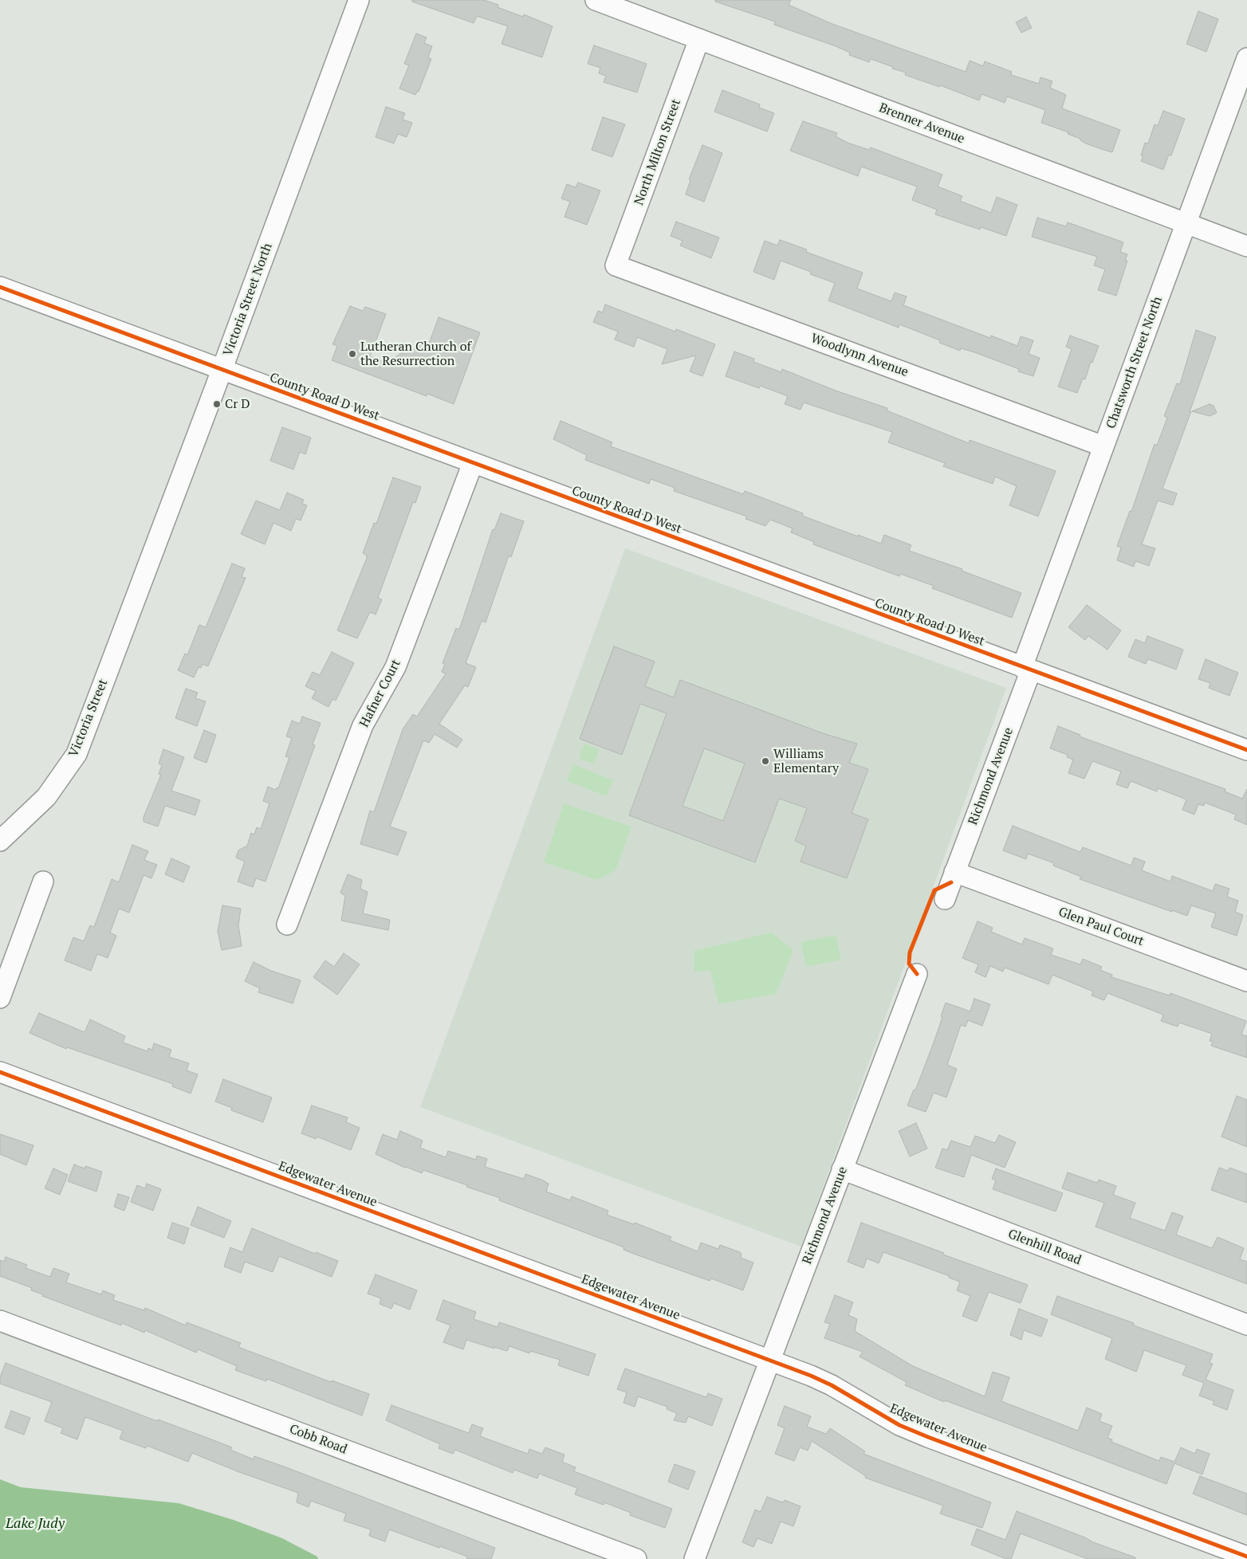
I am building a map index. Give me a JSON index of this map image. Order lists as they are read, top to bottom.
{
  "streets": {
    "street": [
      "Brenner Avenue",
      "North Milton Street",
      "Victoria Street North",
      "Woodlynn Avenue",
      "Chatsworth Street North",
      "County Road D West",
      "Hafner Court",
      "Victoria Street",
      "Richmond Avenue",
      "Glen Paul Court",
      "Edgewater Avenue",
      "Glenhill Road",
      "Cobb Road"
    ]
  },
  "crossings": [
    ["Brenner Avenue", "North Milton Street"],
    ["Brenner Avenue", "Chatsworth Street North"],
    ["North Milton Street", "Woodlynn Avenue"],
    ["Victoria Street North", "County Road D West"],
    ["Victoria Street North", "Victoria Street"],
    ["Woodlynn Avenue", "Chatsworth Street North"],
    ["Chatsworth Street North", "County Road D West"],
    ["Chatsworth Street North", "Richmond Avenue"],
    ["County Road D West", "Hafner Court"],
    ["County Road D West", "Richmond Avenue"],
    ["Richmond Avenue", "Glen Paul Court"],
    ["Richmond Avenue", "Edgewater Avenue"],
    ["Richmond Avenue", "Glenhill Road"]
  ],
  "water": ["Lake Judy"],
  "places": ["Lutheran Church of the Resurrection", "Cr D", "Williams Elementary"]
}
